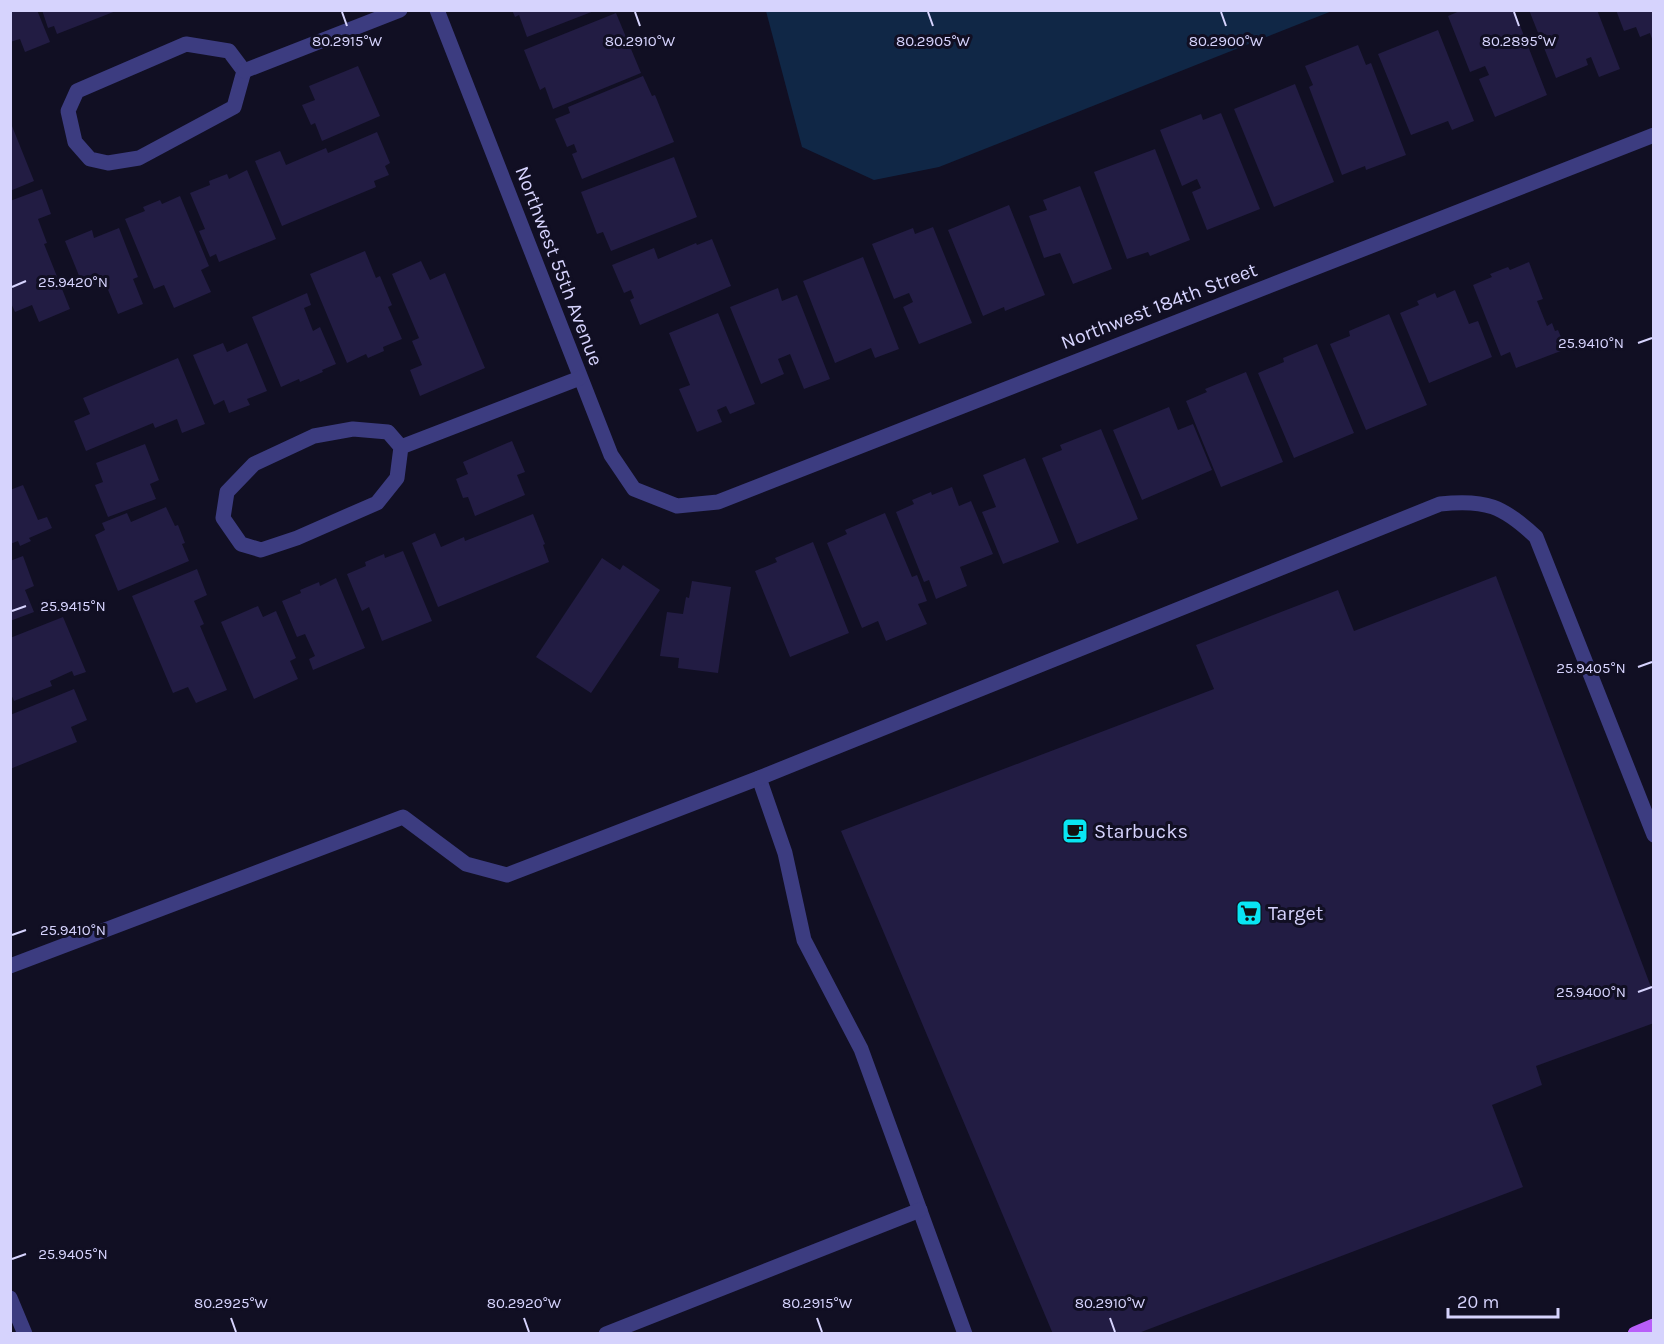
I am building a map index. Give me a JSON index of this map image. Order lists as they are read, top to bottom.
{
  "streets": {
    "street": ["Northwest 55th Avenue", "Northwest 184th Street"]
  },
  "crossings": [
    ["Northwest 55th Avenue", "Northwest 184th Street"]
  ],
  "places": {
    "cafe": ["Starbucks"],
    "supermarket": ["Target"]
  },
  "scale_bar": "20 m",
  "coordinates": [
    "80.2895°W",
    "80.2915°W",
    "80.2910°W",
    "80.2905°W",
    "80.2900°W",
    "25.9420°N",
    "25.9410°N",
    "25.9415°N",
    "25.9405°N",
    "25.9400°N",
    "80.2925°W",
    "80.2920°W"
  ]
}
